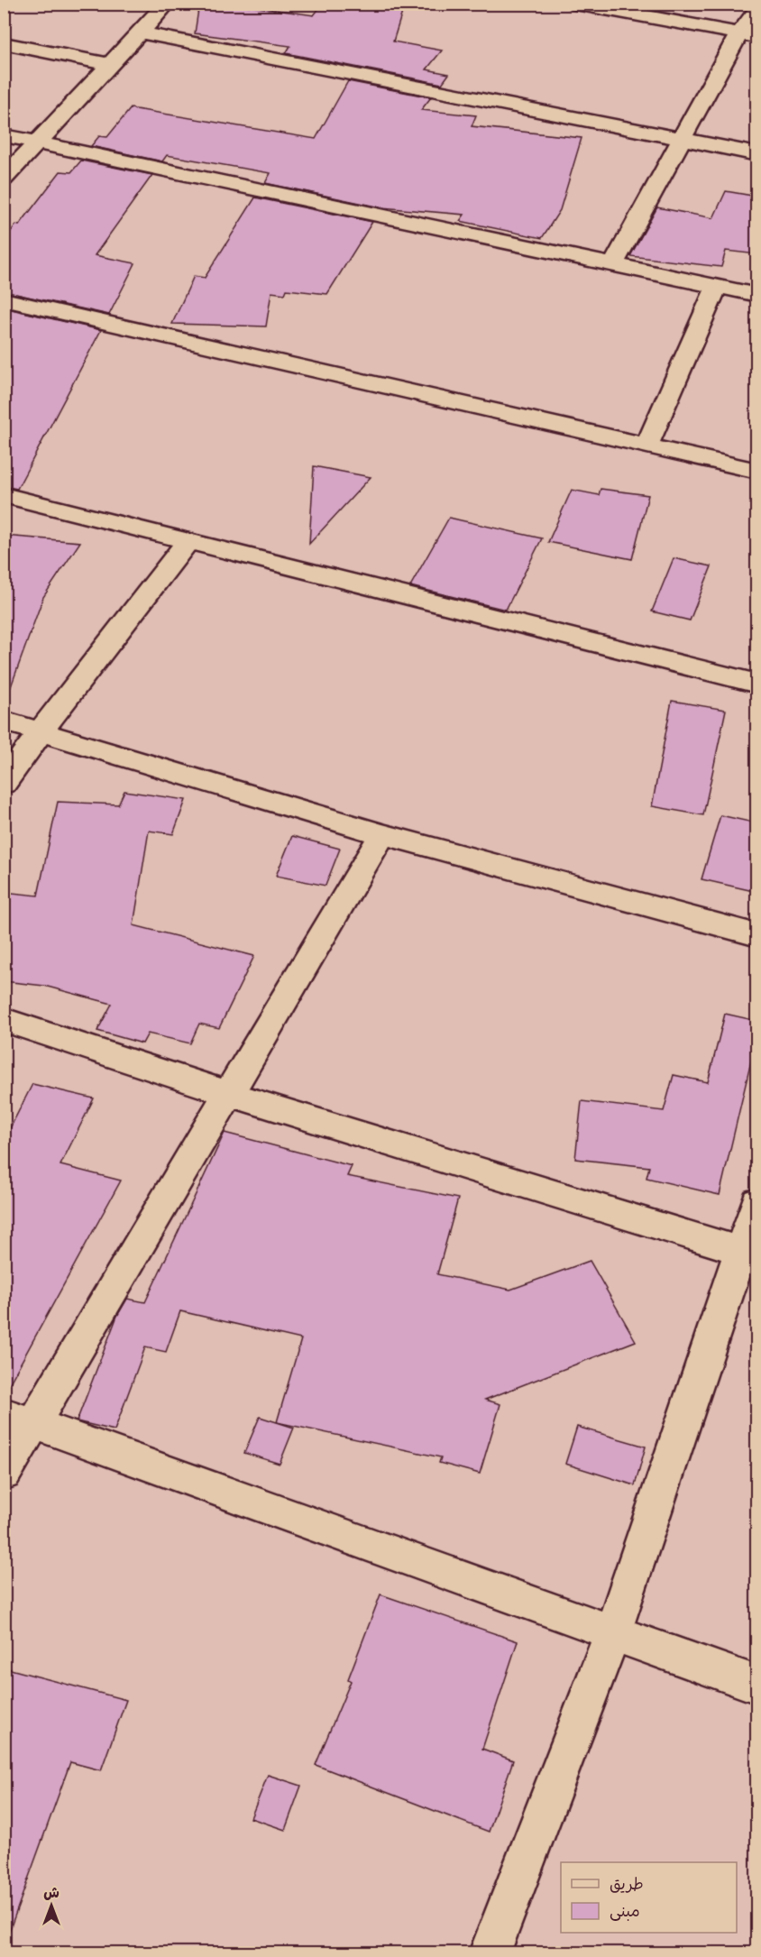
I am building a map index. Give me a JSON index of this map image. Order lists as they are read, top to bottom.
{
  "legend": ["طريق", "مبنى"],
  "north": "top"
}
